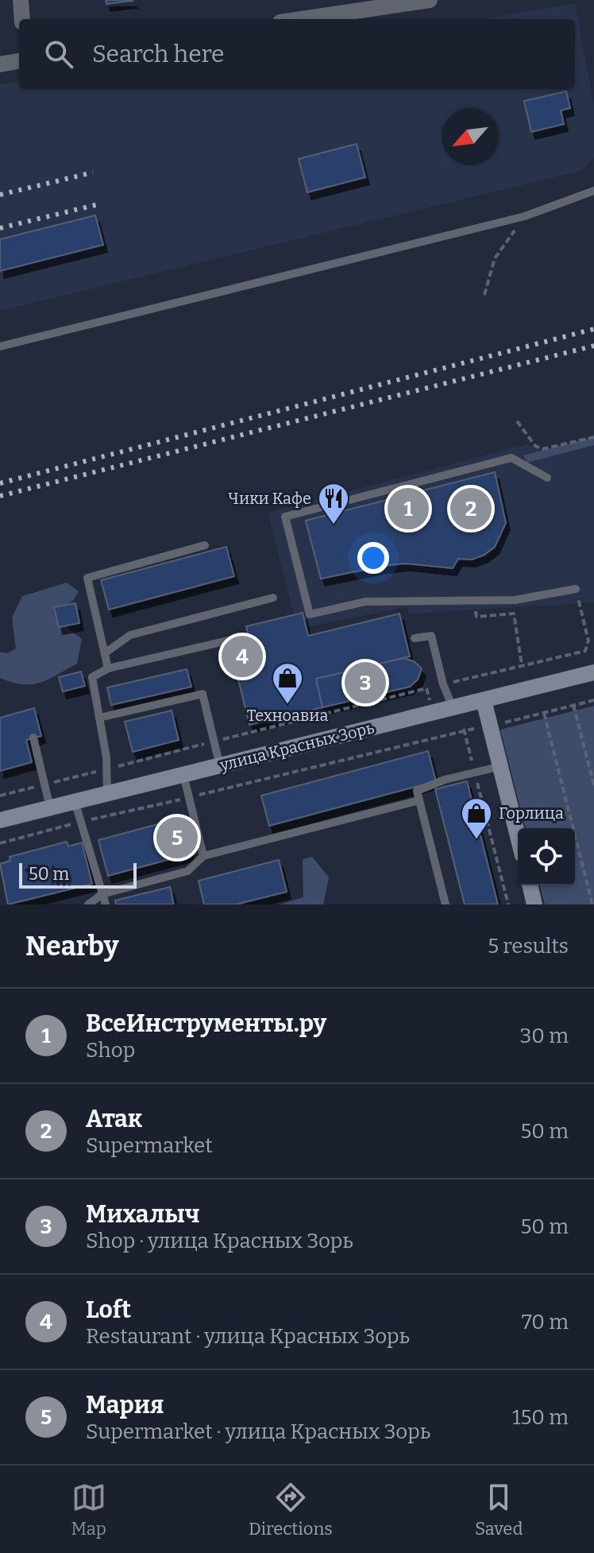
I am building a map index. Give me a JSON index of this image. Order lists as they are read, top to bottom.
{
  "streets": {
    "street": ["улица Красных Зорь"]
  },
  "places": {
    "restaurant": ["Чики Кафе"],
    "shop": ["Техноавиа", "Горлица"]
  },
  "scale_bar": "50 m",
  "north": "bottom left",
  "page": {
    "search": "Search here",
    "pins": [
      "1",
      "2",
      "4",
      "3",
      "5"
    ],
    "scale": "50 m",
    "heading": ["Nearby", "5 results"],
    "list": [
      {
        "mark": "1",
        "name": "ВсеИнструменты.ру",
        "note": "Shop",
        "value": "30 m"
      },
      {
        "mark": "2",
        "name": "Атак",
        "note": "Supermarket",
        "value": "50 m"
      },
      {
        "mark": "3",
        "name": "Михалыч",
        "note": "Shop · улица Красных Зорь",
        "value": "50 m"
      },
      {
        "mark": "4",
        "name": "Loft",
        "note": "Restaurant · улица Красных Зорь",
        "value": "70 m"
      },
      {
        "mark": "5",
        "name": "Мария",
        "note": "Supermarket · улица Красных Зорь",
        "value": "150 m"
      }
    ],
    "nav": ["Map", "Directions", "Saved"]
  }
}
